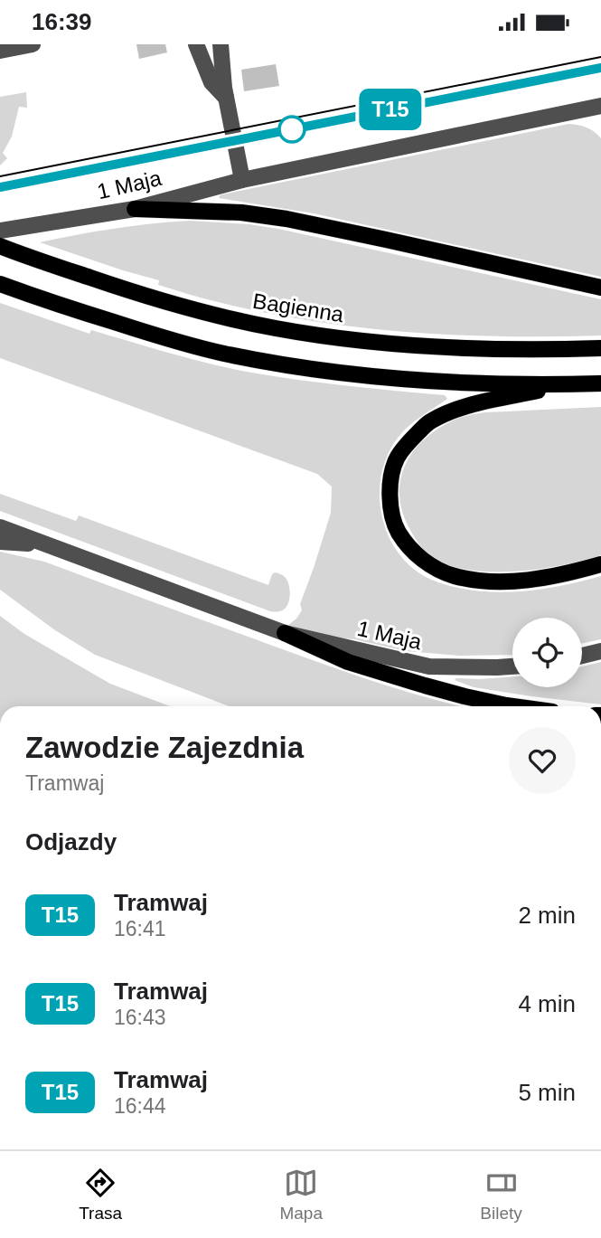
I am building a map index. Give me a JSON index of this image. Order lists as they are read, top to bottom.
{
  "streets": {
    "main road": ["Bagienna"],
    "street": ["1 Maja"]
  },
  "lines": ["tram line T15"],
  "page": {
    "status": "16:39",
    "on_map": "T15",
    "heading": [
      ["Zawodzie Zajezdnia", "Tramwaj"],
      "Odjazdy"
    ],
    "list": [
      {
        "mark": "T15",
        "name": "Tramwaj",
        "note": "16:41",
        "value": "2 min"
      },
      {
        "mark": "T15",
        "name": "Tramwaj",
        "note": "16:43",
        "value": "4 min"
      },
      {
        "mark": "T15",
        "name": "Tramwaj",
        "note": "16:44",
        "value": "5 min"
      }
    ],
    "tabs": ["Trasa", "Mapa", "Bilety"]
  }
}
